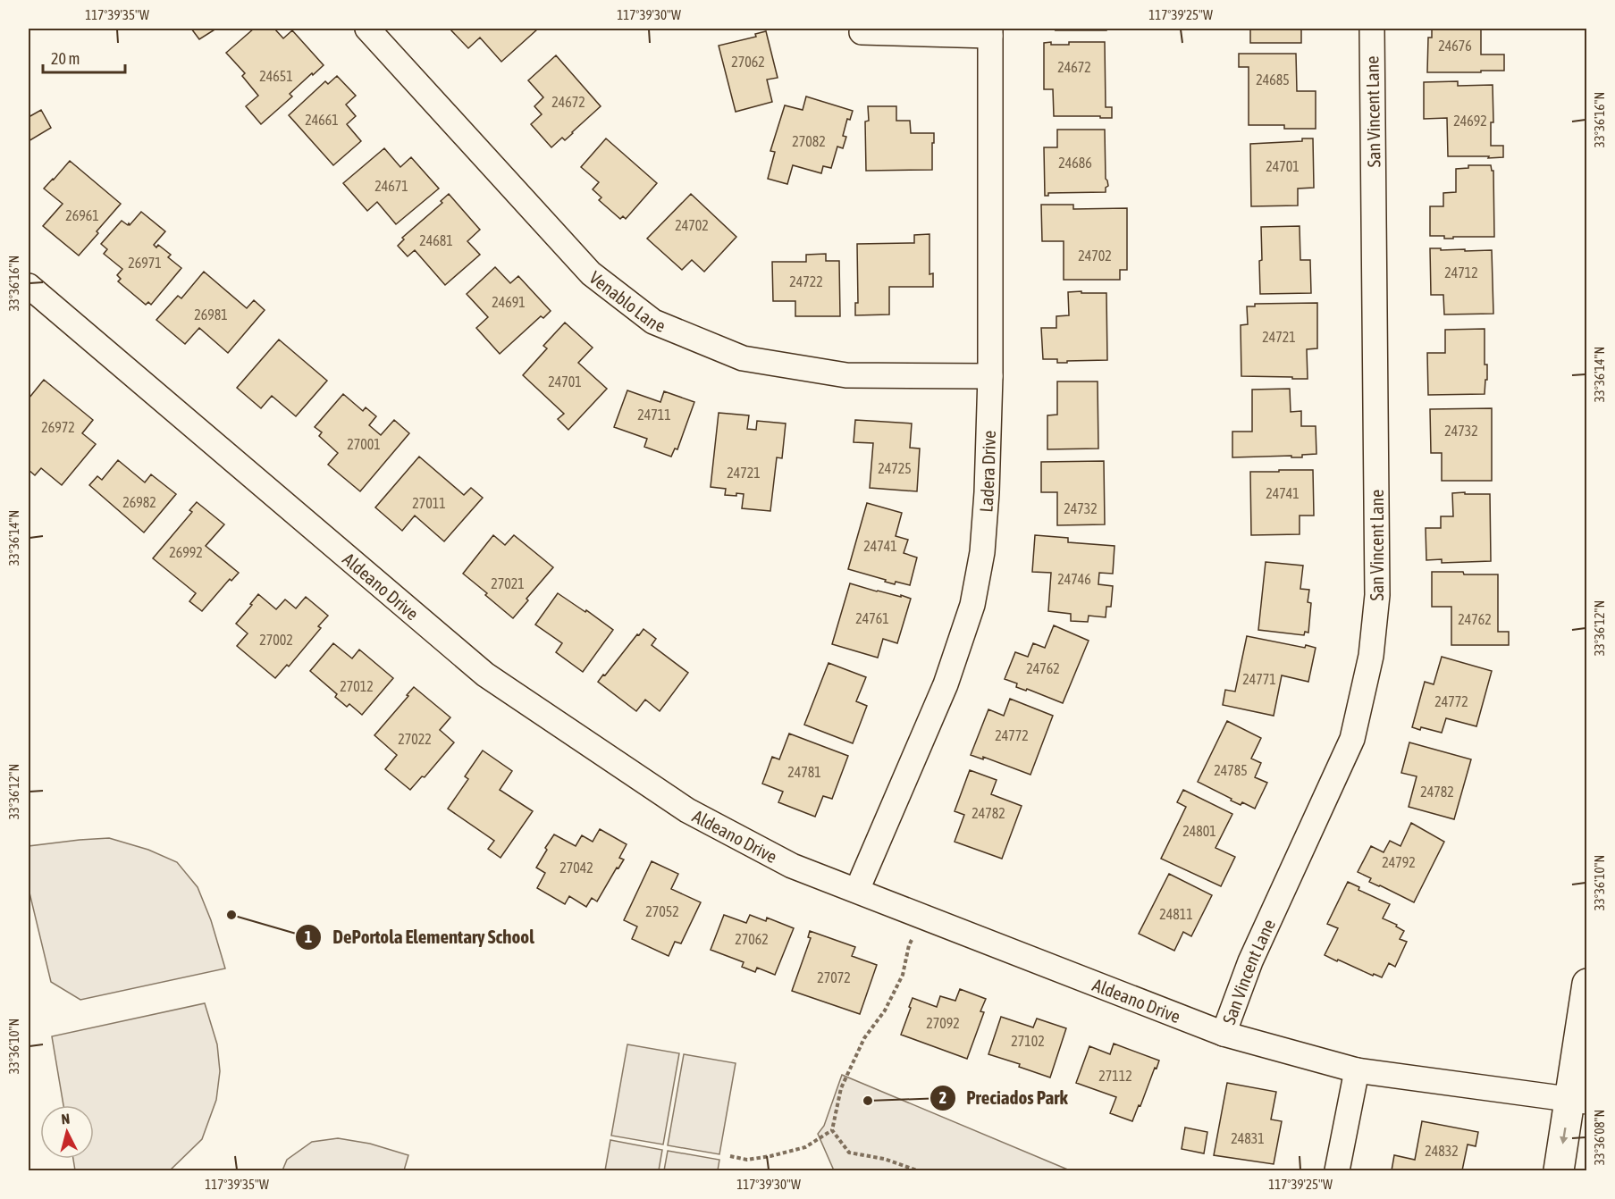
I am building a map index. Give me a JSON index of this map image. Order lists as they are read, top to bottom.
{
  "streets": {
    "street": [
      "San Vincent Lane",
      "Venablo Lane",
      "Ladera Drive",
      "Aldeano Drive"
    ]
  },
  "crossings": [
    ["San Vincent Lane", "Aldeano Drive"],
    ["Venablo Lane", "Ladera Drive"],
    ["Ladera Drive", "Aldeano Drive"]
  ],
  "places": ["DePortola Elementary School", "Preciados Park"],
  "house_numbers": [
    "24676",
    "27062",
    "24672",
    "24651",
    "24685",
    "24672",
    "24661",
    "24692",
    "27082",
    "24686",
    "24701",
    "24671",
    "26961",
    "24702",
    "24681",
    "24702",
    "26971",
    "24712",
    "24722",
    "24691",
    "26981",
    "24721",
    "24701",
    "24711",
    "26972",
    "24732",
    "27001",
    "24725",
    "24721",
    "24741",
    "26982",
    "27011",
    "24732",
    "24741",
    "26992",
    "24746",
    "27021",
    "24761",
    "24762",
    "27002",
    "24762",
    "24771",
    "27012",
    "24772",
    "24772",
    "27022",
    "24785",
    "24781",
    "24782",
    "24782",
    "24801",
    "24792",
    "27042",
    "27052",
    "24811",
    "27062",
    "27072",
    "27092",
    "27102",
    "27112",
    "24831",
    "24832"
  ],
  "scale_bar": "20 m",
  "north": "top",
  "coordinates": [
    "117°39'35\"W",
    "117°39'30\"W",
    "117°39'25\"W",
    "33°36'16\"N",
    "33°36'14\"N",
    "33°36'12\"N",
    "33°36'10\"N",
    "33°36'08\"N"
  ]
}
